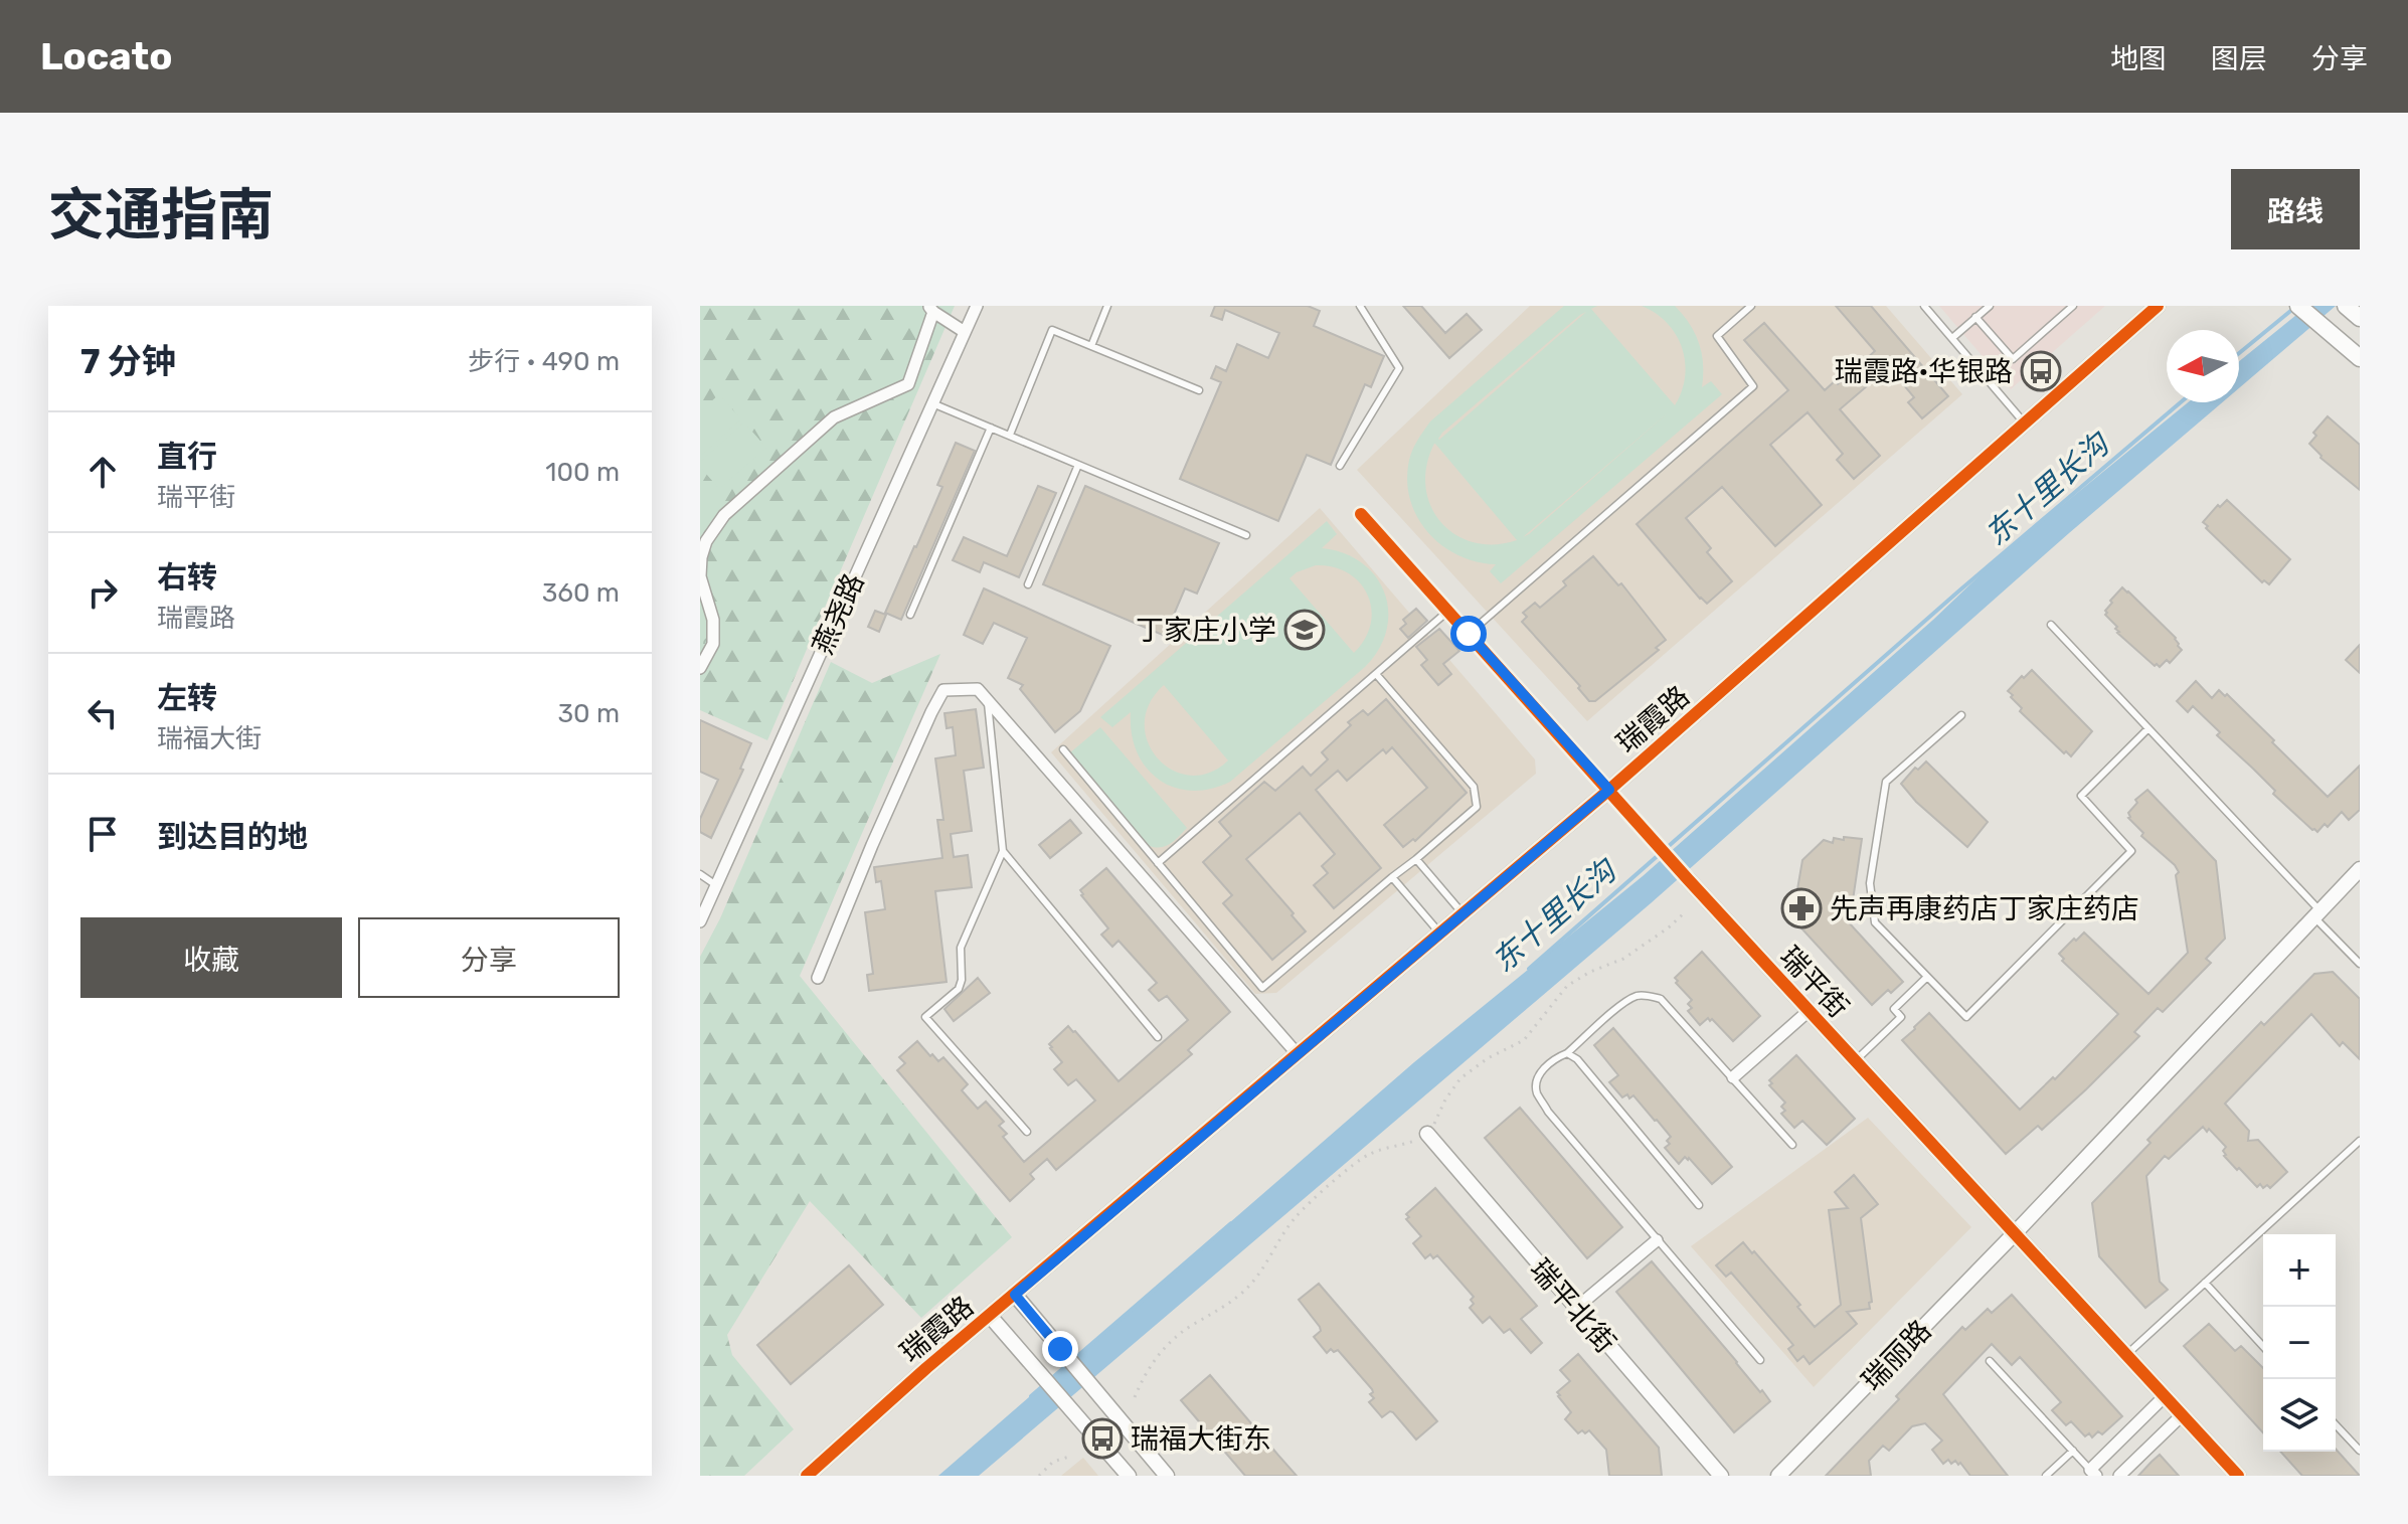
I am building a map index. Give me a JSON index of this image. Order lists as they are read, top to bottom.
{
  "streets": {
    "street": [
      "燕尧路",
      "瑞霞路",
      "瑞平街",
      "瑞平北街",
      "瑞丽路"
    ]
  },
  "crossings": [
    ["瑞霞路", "瑞平街"],
    ["瑞平街", "瑞丽路"]
  ],
  "water": ["东十里长沟"],
  "places": {
    "bus stop": ["瑞霞路·华银路", "瑞福大街东"],
    "school or university": ["丁家庄小学"],
    "pharmacy": ["先声再康药店丁家庄药店"]
  },
  "north": "left",
  "page": {
    "header": "Locato",
    "nav": ["地图", "图层", "分享"],
    "title": "交通指南",
    "buttons": [
      "路线",
      ["收藏", "分享"]
    ],
    "heading": ["7 分钟", "步行 · 490 m"],
    "list": [
      ["直行", "瑞平街", "100 m"],
      ["右转", "瑞霞路", "360 m"],
      ["左转", "瑞福大街", "30 m"],
      "到达目的地"
    ],
    "map_buttons": ["+", "−"]
  }
}
